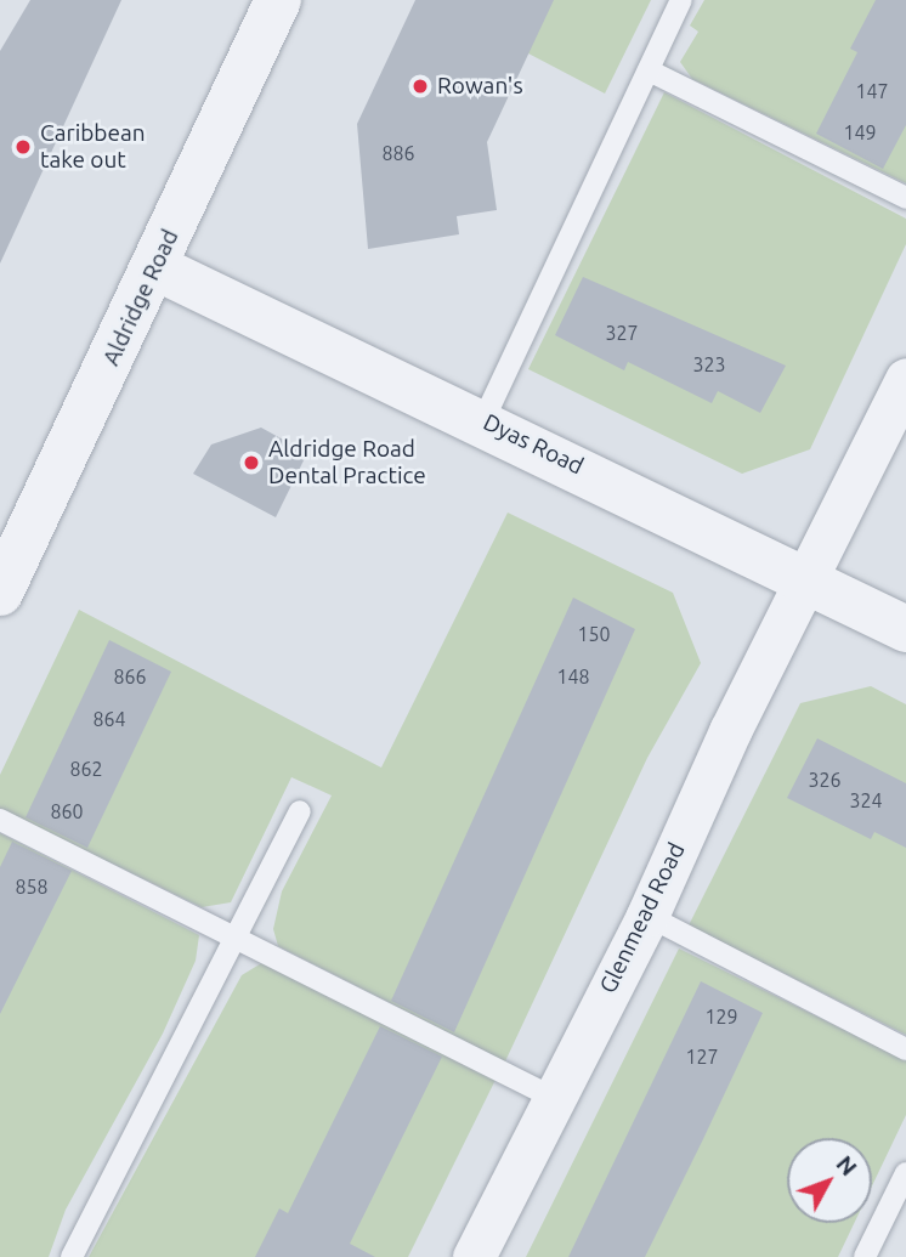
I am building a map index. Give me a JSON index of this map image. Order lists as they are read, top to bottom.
{
  "streets": {
    "street": ["Aldridge Road", "Dyas Road", "Glenmead Road"]
  },
  "crossings": [
    ["Aldridge Road", "Dyas Road"],
    ["Dyas Road", "Glenmead Road"]
  ],
  "places": ["Rowan's", "Caribbean take out", "Aldridge Road Dental Practice"],
  "house_numbers": [
    "147",
    "149",
    "886",
    "327",
    "323",
    "150",
    "866",
    "148",
    "864",
    "862",
    "326",
    "324",
    "860",
    "858",
    "129",
    "127"
  ],
  "north": "top right"
}
